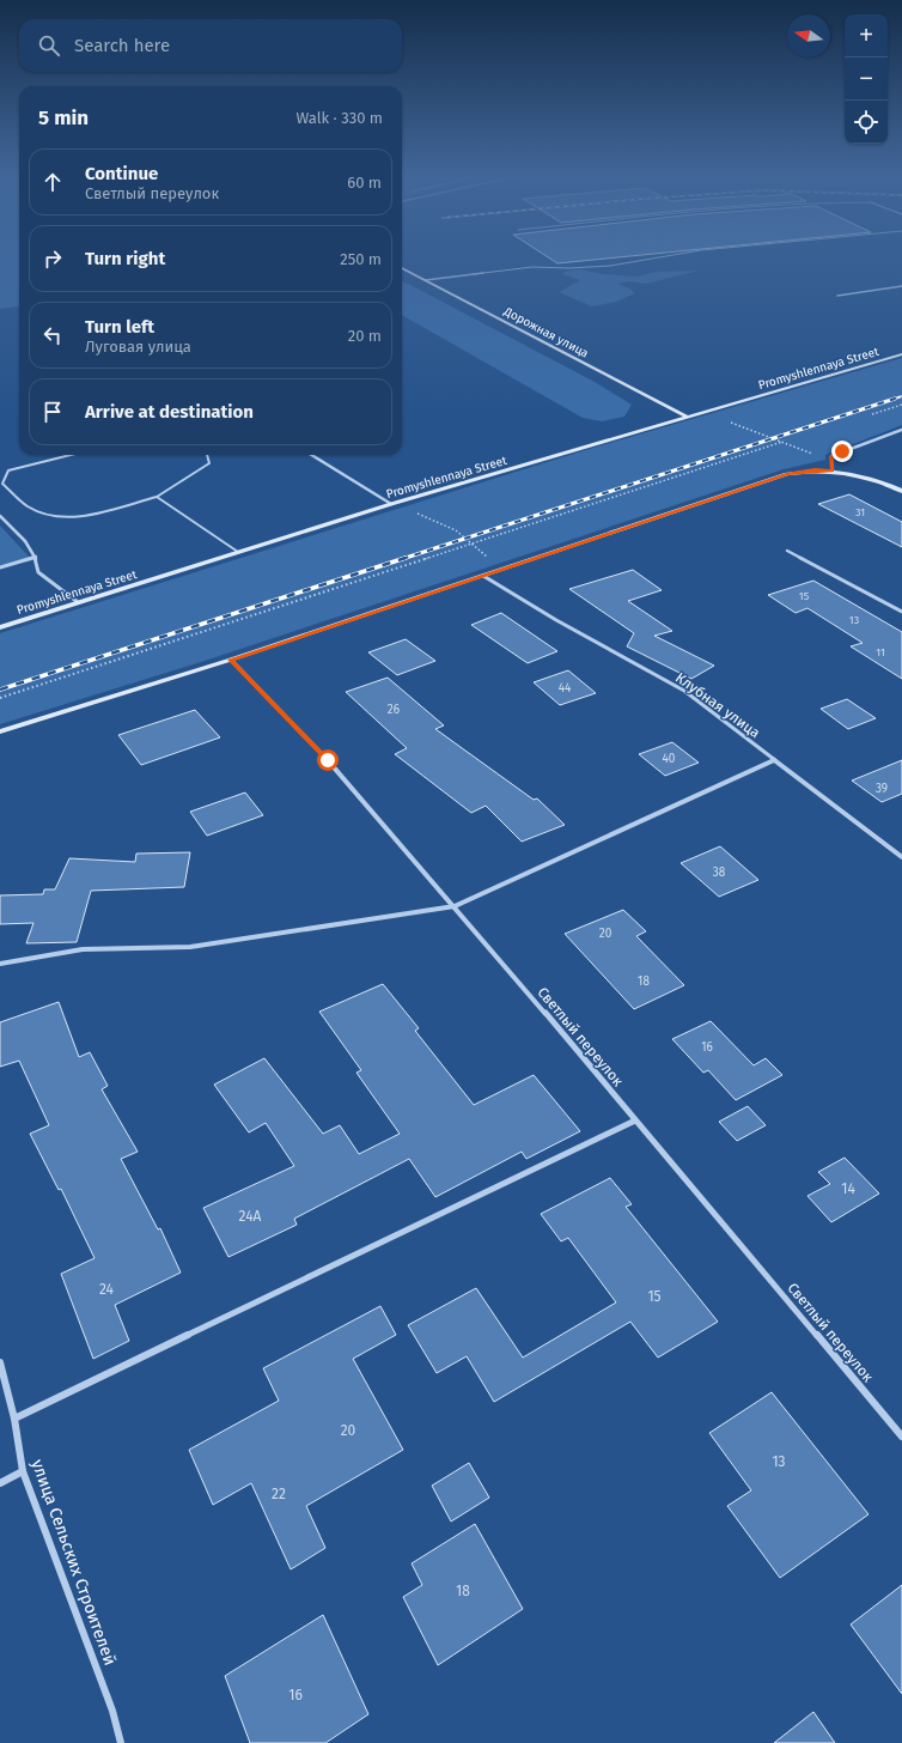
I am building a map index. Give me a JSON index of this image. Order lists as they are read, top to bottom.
{
  "streets": {
    "street": [
      "Дорожная улица",
      "Promyshlennaya Street",
      "Клубная улица",
      "Светлый переулок",
      "улица Сельских Строителей"
    ]
  },
  "crossings": [
    ["Дорожная улица", "Promyshlennaya Street"]
  ],
  "house_numbers": [
    "31",
    "15",
    "13",
    "11",
    "44",
    "26",
    "40",
    "39",
    "38",
    "20",
    "18",
    "16",
    "14",
    "24А",
    "24",
    "15",
    "20",
    "13",
    "22",
    "18",
    "16"
  ],
  "north": "left",
  "page": {
    "map_buttons": ["+", "−"],
    "search": "Search here",
    "heading": ["5 min", "Walk · 330 m"],
    "list": [
      ["Continue", "Светлый переулок", "60 m"],
      ["Turn right", "250 m"],
      ["Turn left", "Луговая улица", "20 m"],
      "Arrive at destination"
    ]
  }
}
